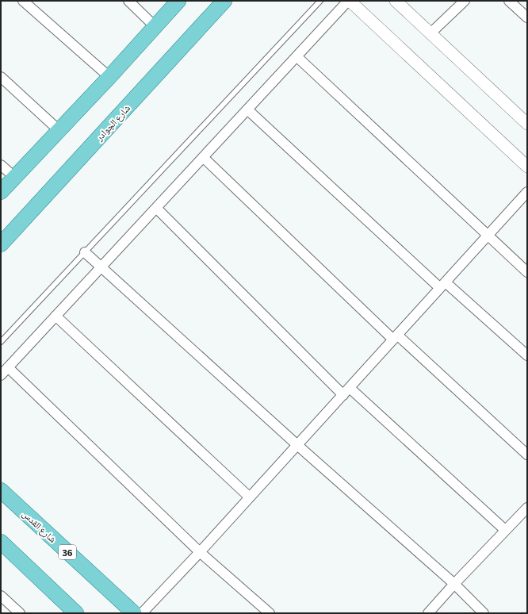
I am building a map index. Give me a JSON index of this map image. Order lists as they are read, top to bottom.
{
  "streets": {
    "main road": ["شارع الچوادر", "شارع القدس", "36"]
  }
}
